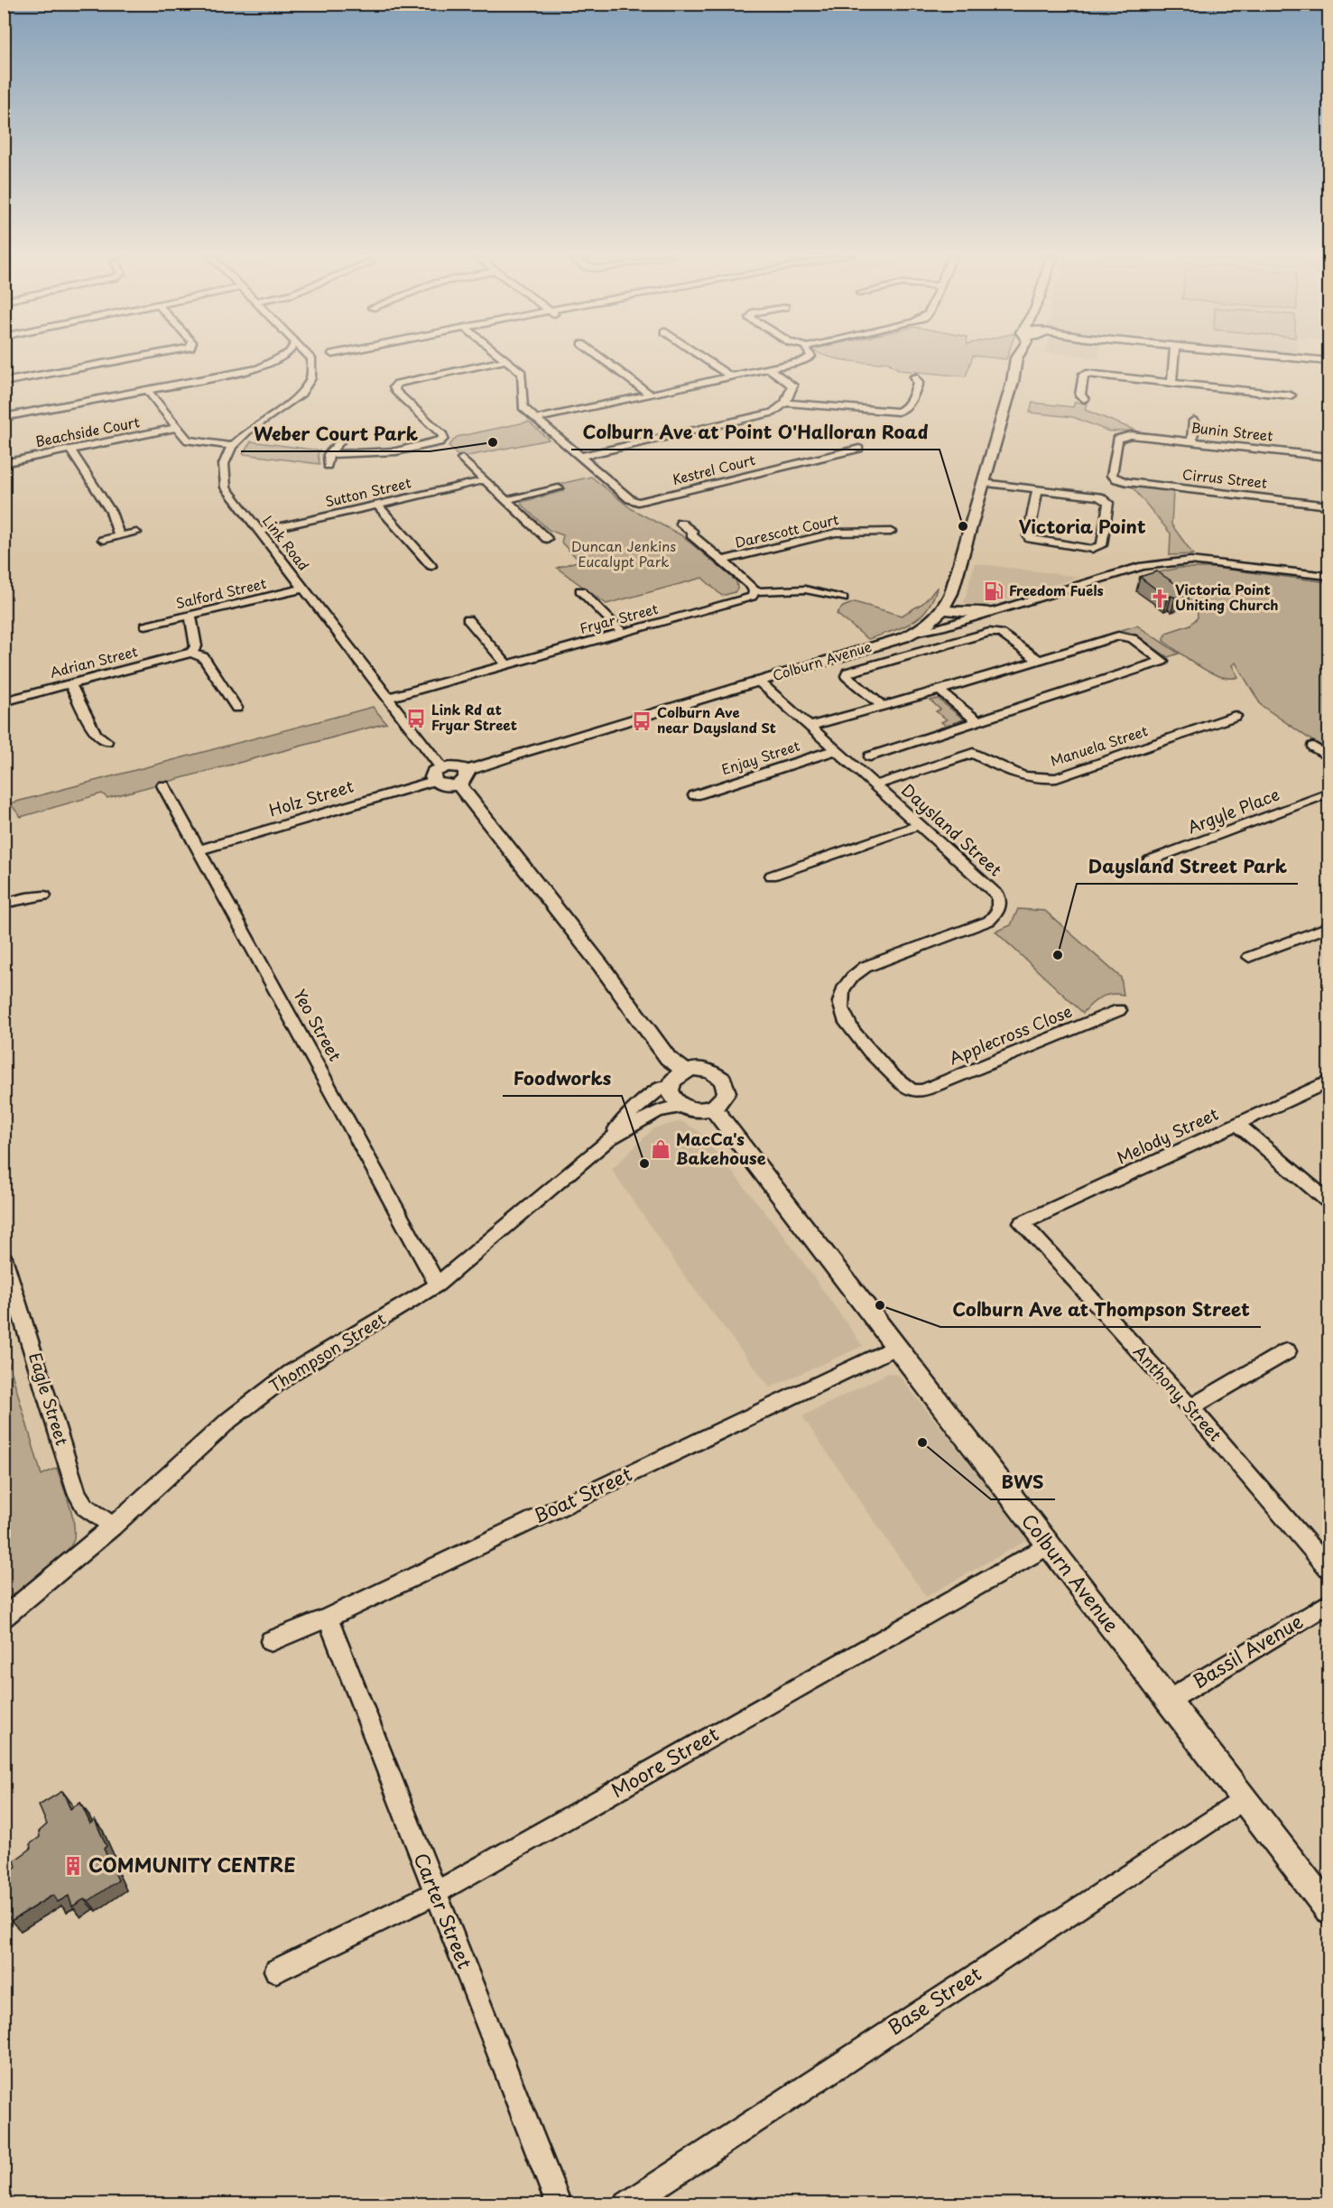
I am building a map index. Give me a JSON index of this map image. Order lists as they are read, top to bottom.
{
  "streets": {
    "main road": ["Colburn Avenue"],
    "street": [
      "Beachside Court",
      "Bunin Street",
      "Kestrel Court",
      "Cirrus Street",
      "Sutton Street",
      "Darescott Court",
      "Link Road",
      "Salford Street",
      "Fryar Street",
      "Adrian Street",
      "Manuela Street",
      "Enjay Street",
      "Holz Street",
      "Argyle Place",
      "Daysland Street",
      "Yeo Street",
      "Applecross Close",
      "Melody Street",
      "Thompson Street",
      "Anthony Street",
      "Eagle Street",
      "Boat Street",
      "Bassil Avenue",
      "Moore Street",
      "Carter Street",
      "Base Street"
    ]
  },
  "crossings": [
    ["Bunin Street", "Cirrus Street"],
    ["Sutton Street", "Link Road"],
    ["Link Road", "Salford Street"],
    ["Link Road", "Fryar Street"],
    ["Link Road", "Holz Street"],
    ["Colburn Avenue", "Daysland Street"],
    ["Colburn Avenue", "Thompson Street"],
    ["Colburn Avenue", "Boat Street"],
    ["Colburn Avenue", "Bassil Avenue"],
    ["Colburn Avenue", "Moore Street"],
    ["Colburn Avenue", "Base Street"],
    ["Manuela Street", "Daysland Street"],
    ["Enjay Street", "Daysland Street"],
    ["Holz Street", "Yeo Street"],
    ["Daysland Street", "Applecross Close"],
    ["Yeo Street", "Thompson Street"],
    ["Melody Street", "Anthony Street"],
    ["Thompson Street", "Eagle Street"],
    ["Boat Street", "Carter Street"],
    ["Moore Street", "Carter Street"]
  ],
  "districts": ["Victoria Point"],
  "parks": ["Duncan Jenkins Eucalypt Park"],
  "places": {
    "other": [
      "Weber Court Park",
      "Colburn Ave at Point O'Halloran Road",
      "Daysland Street Park",
      "Foodworks",
      "Colburn Ave at Thompson Street",
      "BWS"
    ],
    "fuel station": ["Freedom Fuels"],
    "church": ["Victoria Point Uniting Church"],
    "bus stop": ["Link Rd at Fryar Street", "Colburn Ave near Daysland St"],
    "shop": ["MacCa's Bakehouse"],
    "building": ["COMMUNITY CENTRE"]
  }
}
